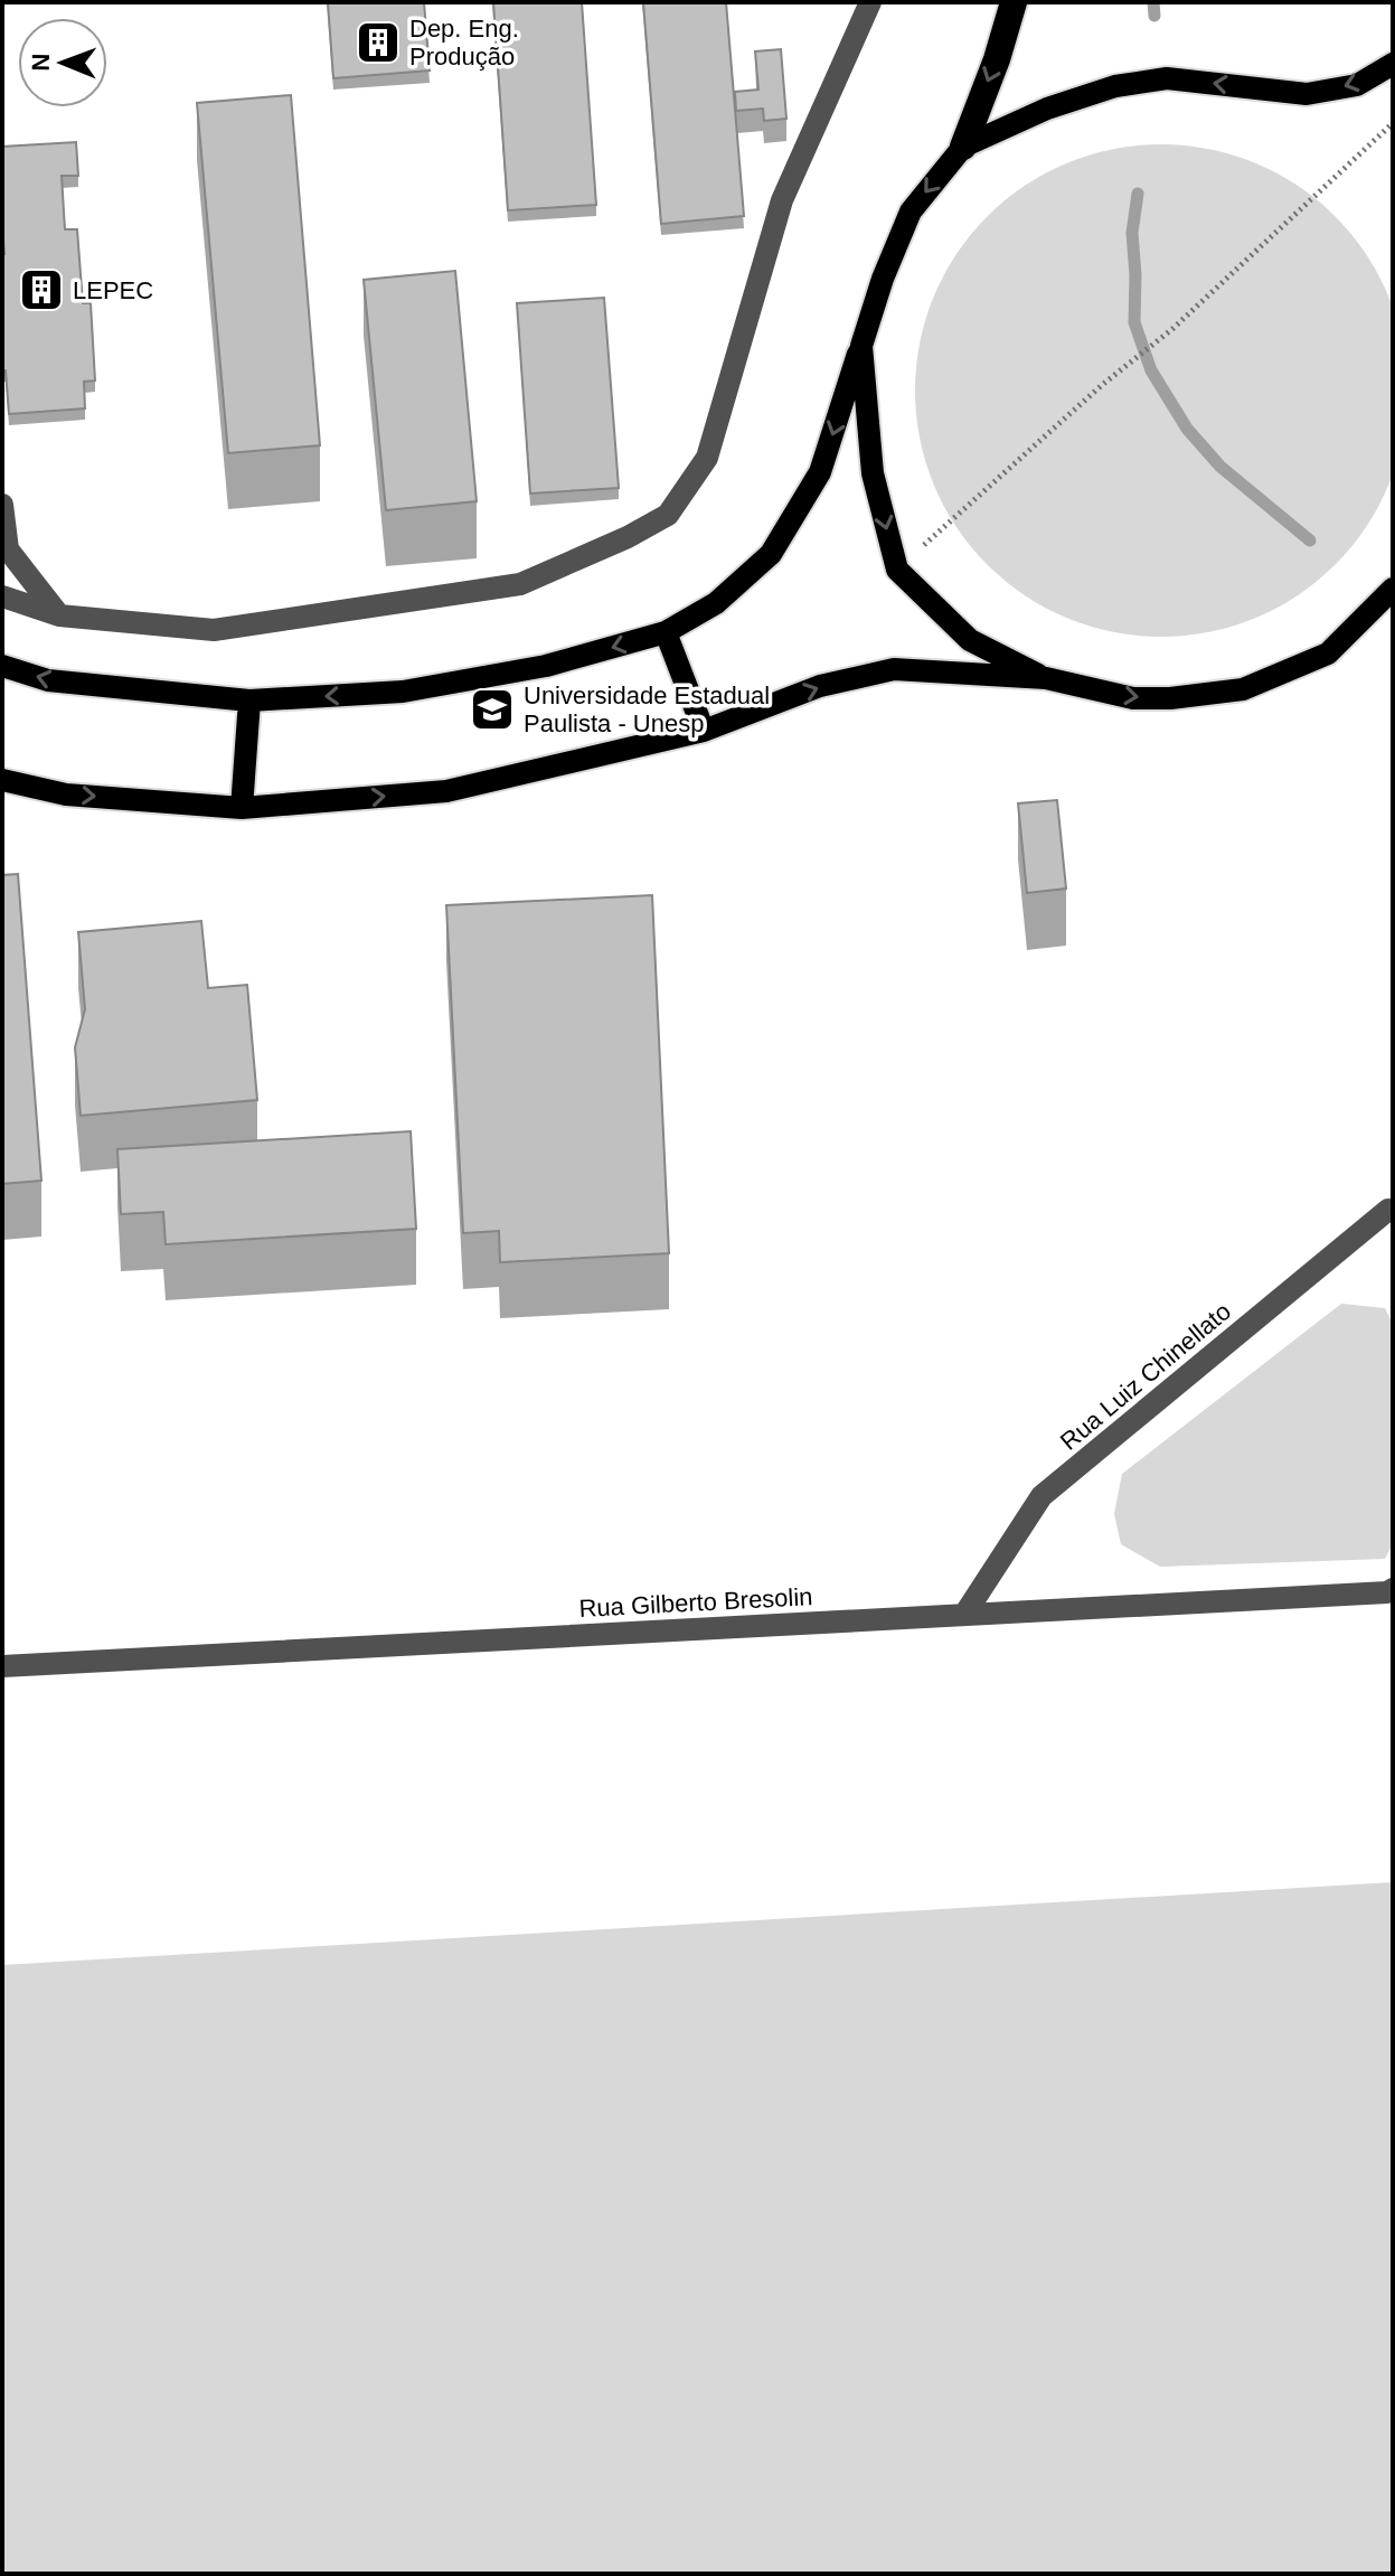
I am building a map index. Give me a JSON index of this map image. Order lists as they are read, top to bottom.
{
  "streets": {
    "street": ["Rua Luiz Chinellato", "Rua Gilberto Bresolin"]
  },
  "crossings": [
    ["Rua Luiz Chinellato", "Rua Gilberto Bresolin"]
  ],
  "places": {
    "building": ["Dep. Eng. Produção", "LEPEC"],
    "school or university": ["Universidade Estadual Paulista - Unesp"]
  },
  "north": "left"
}
